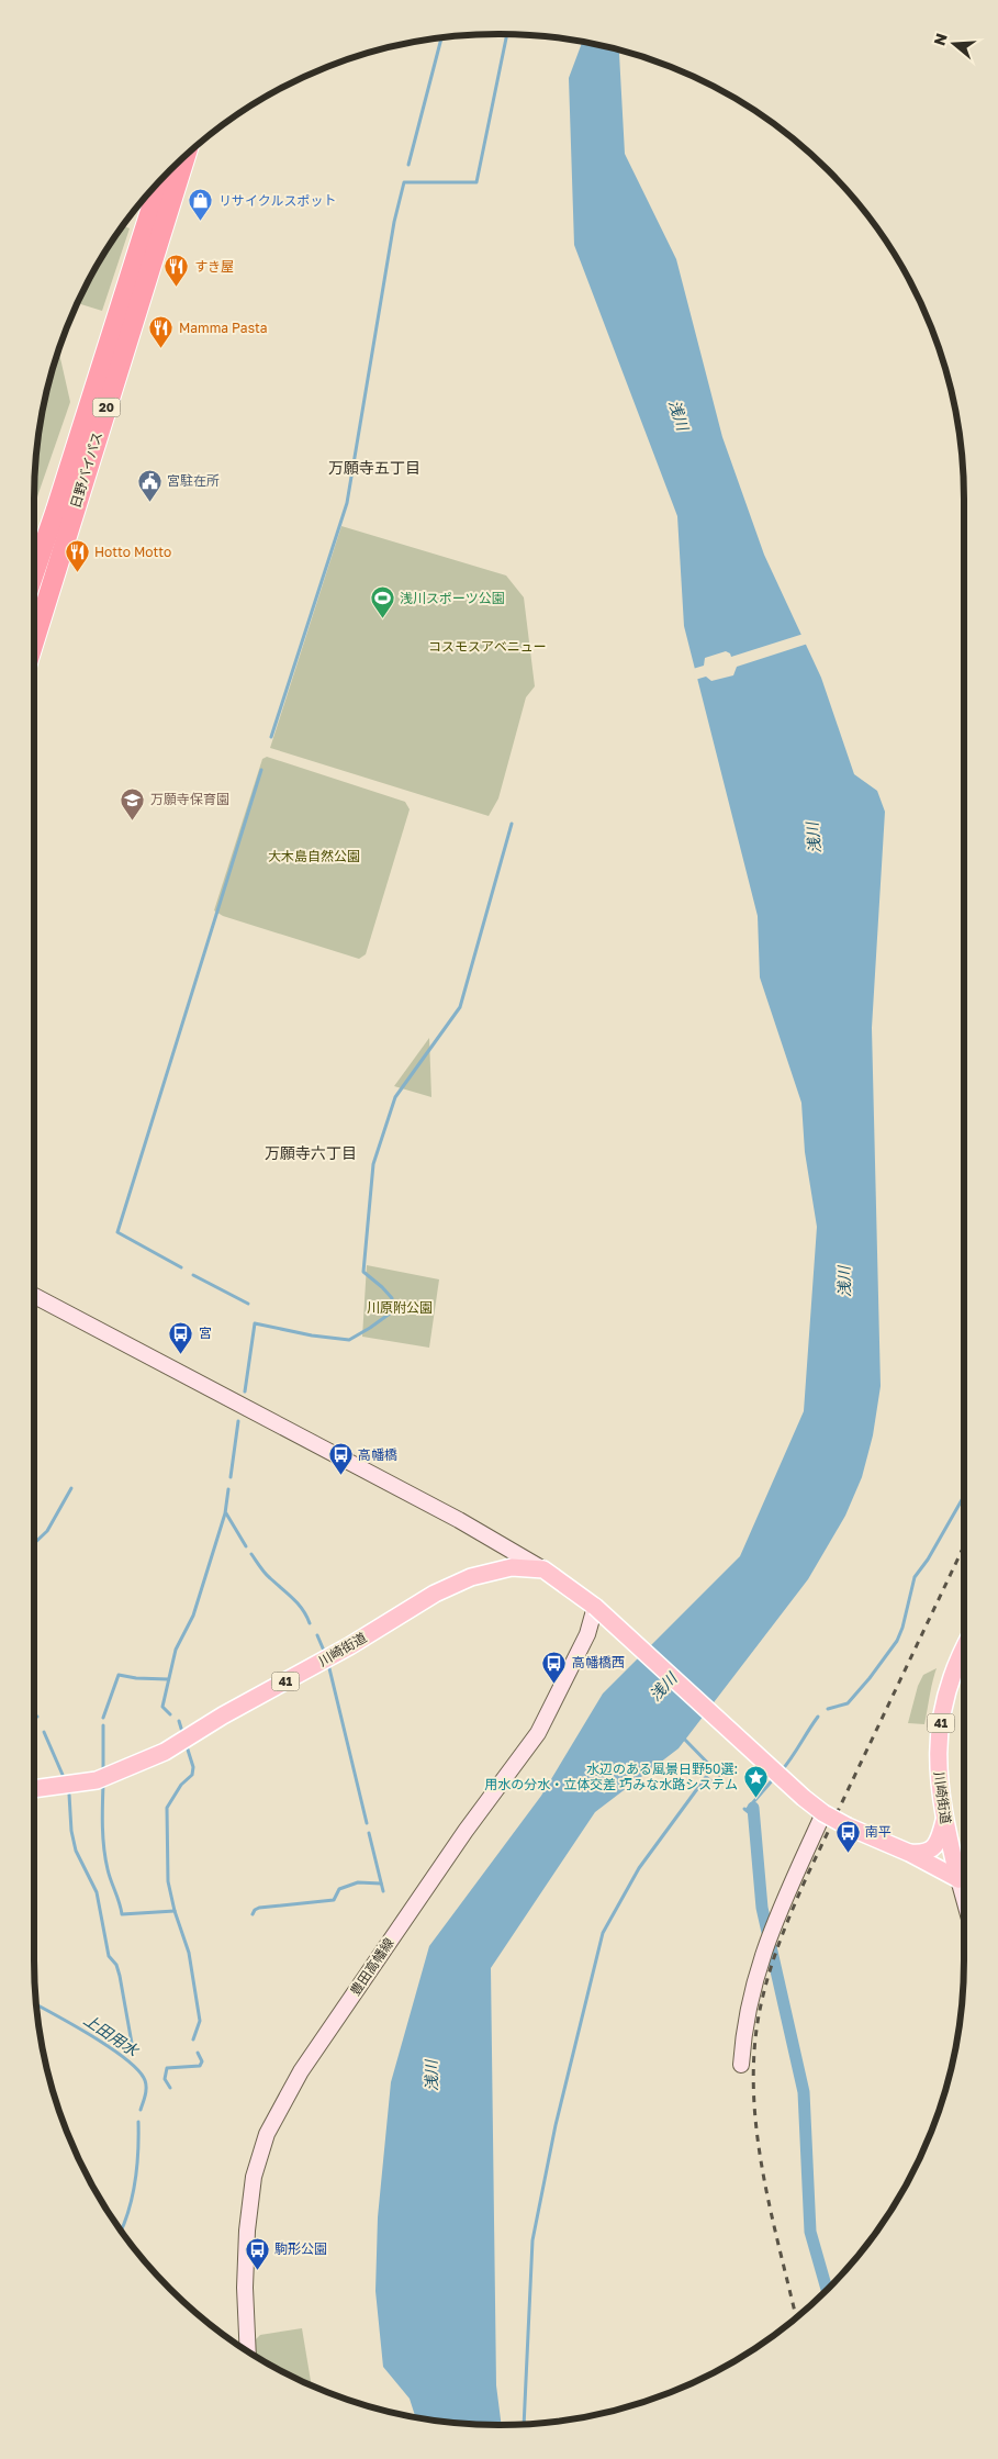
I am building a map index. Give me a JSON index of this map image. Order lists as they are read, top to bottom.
{
  "streets": {
    "highway": ["20", "日野バイパス"],
    "main road": ["川崎街道", "41", "豊田高幡線"]
  },
  "crossings": [
    ["川崎街道", "41"]
  ],
  "districts": ["万願寺五丁目", "万願寺六丁目"],
  "water": ["浅川", "上田用水"],
  "parks": ["コスモスアベニュー", "大木島自然公園", "川原附公園"],
  "places": {
    "shop": ["リサイクルスポット"],
    "restaurant": ["すき屋", "Mamma Pasta", "Hotto Motto"],
    "public building": ["宮駐在所"],
    "sports": ["浅川スポーツ公園"],
    "school or university": ["万願寺保育園"],
    "bus stop": [
      "宮",
      "高幡橋",
      "高幡橋西",
      "南平",
      "駒形公園"
    ],
    "place": ["水辺のある風景日野50選: 用水の分水・立体交差 巧みな水路システム"]
  },
  "north": "left"
}
